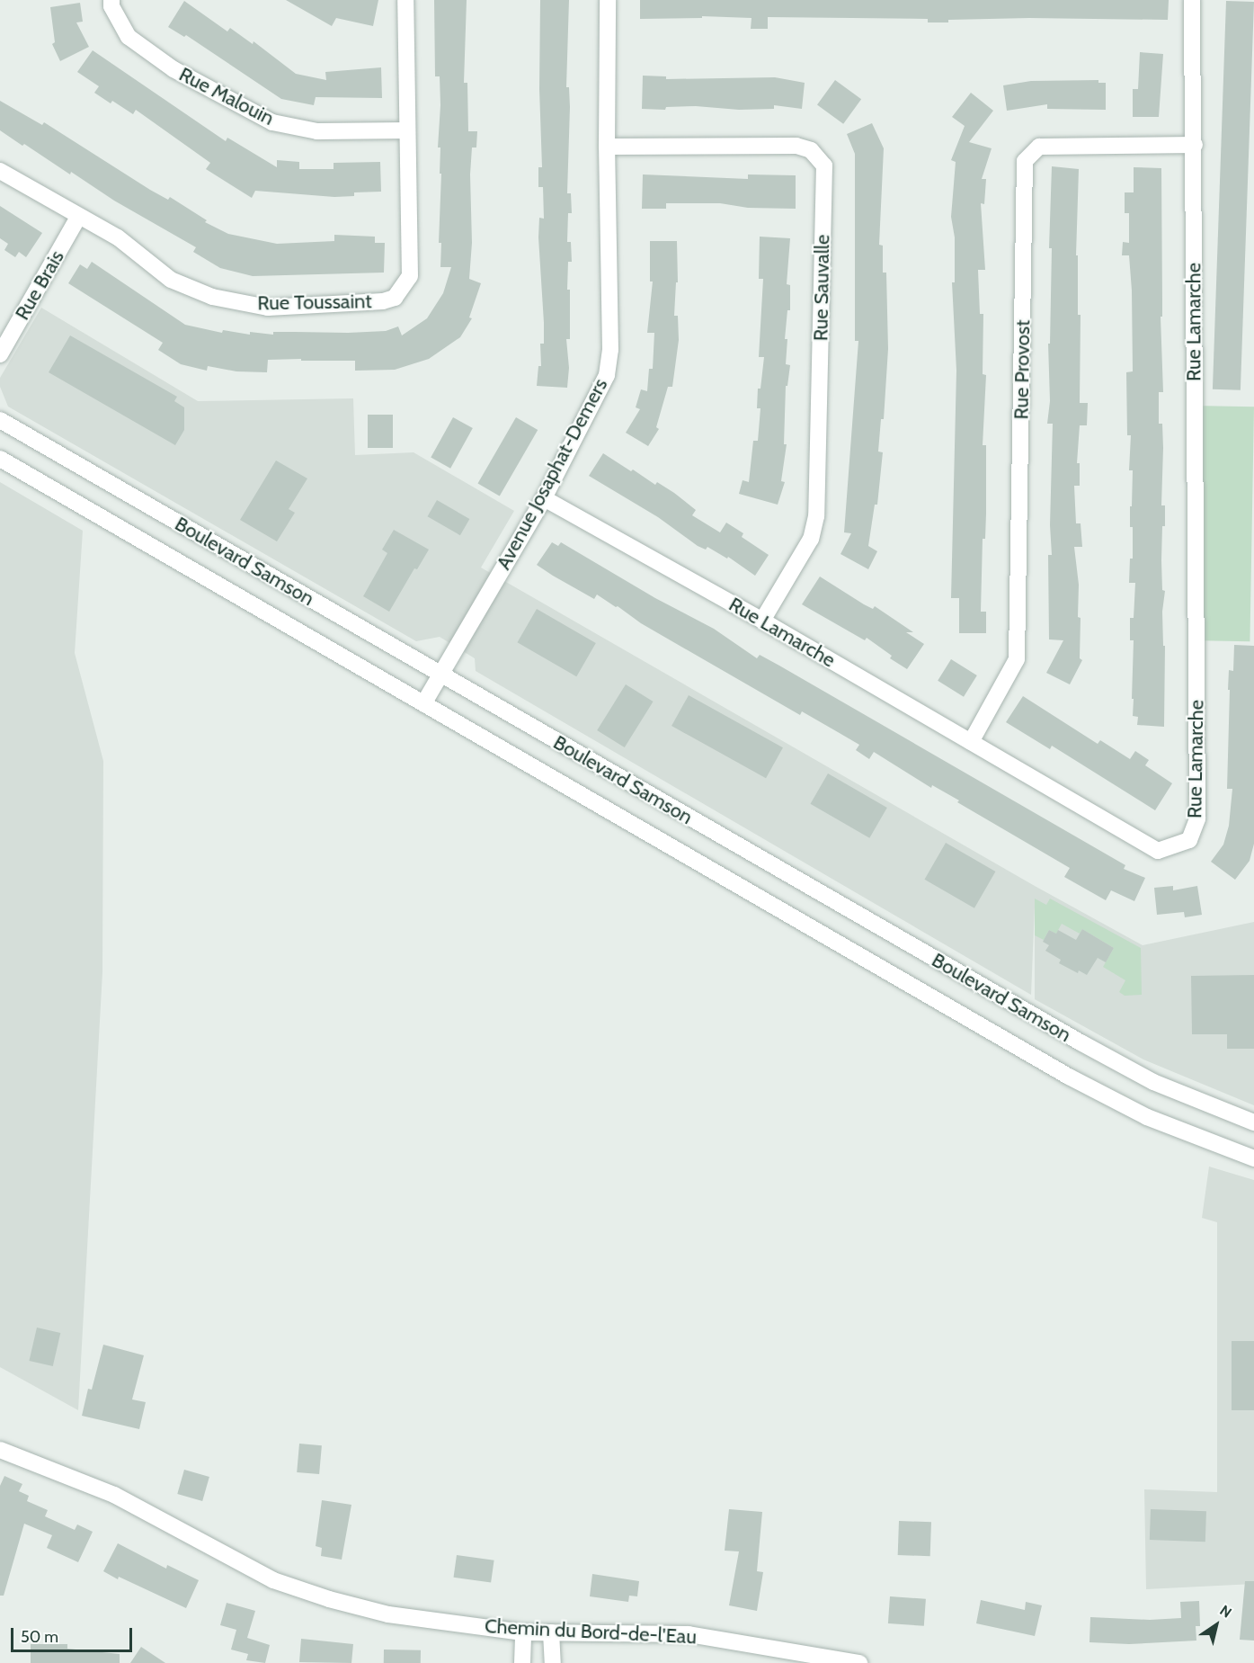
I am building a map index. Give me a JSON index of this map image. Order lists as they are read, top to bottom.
{
  "streets": {
    "street": [
      "Rue Malouin",
      "Rue Brais",
      "Rue Sauvalle",
      "Rue Toussaint",
      "Rue Lamarche",
      "Rue Provost",
      "Avenue Josaphat-Demers",
      "Boulevard Samson",
      "Chemin du Bord-de-l'Eau"
    ]
  },
  "crossings": [
    ["Rue Malouin", "Rue Toussaint"],
    ["Rue Brais", "Rue Toussaint"],
    ["Rue Sauvalle", "Rue Lamarche"],
    ["Rue Sauvalle", "Avenue Josaphat-Demers"],
    ["Rue Lamarche", "Rue Provost"],
    ["Rue Lamarche", "Avenue Josaphat-Demers"],
    ["Avenue Josaphat-Demers", "Boulevard Samson"]
  ],
  "scale_bar": "50 m",
  "north": "top right"
}
